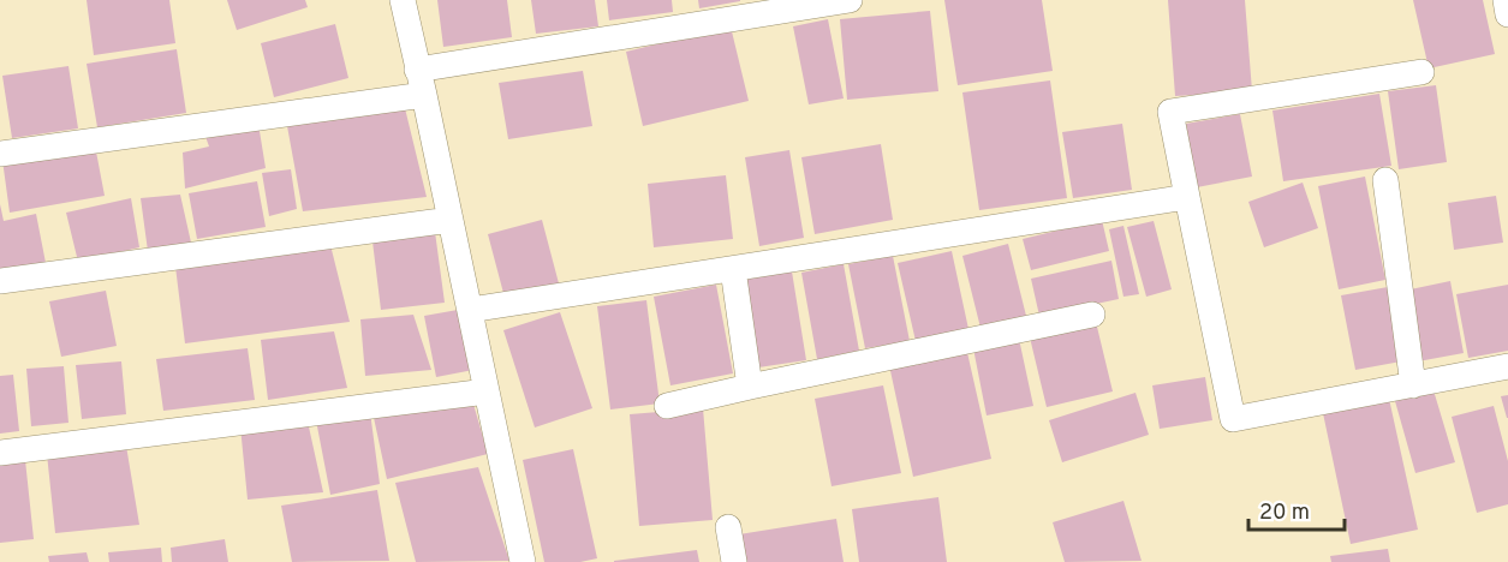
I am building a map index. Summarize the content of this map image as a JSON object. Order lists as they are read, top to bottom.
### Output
{
  "scale_bar": "20 m"
}
